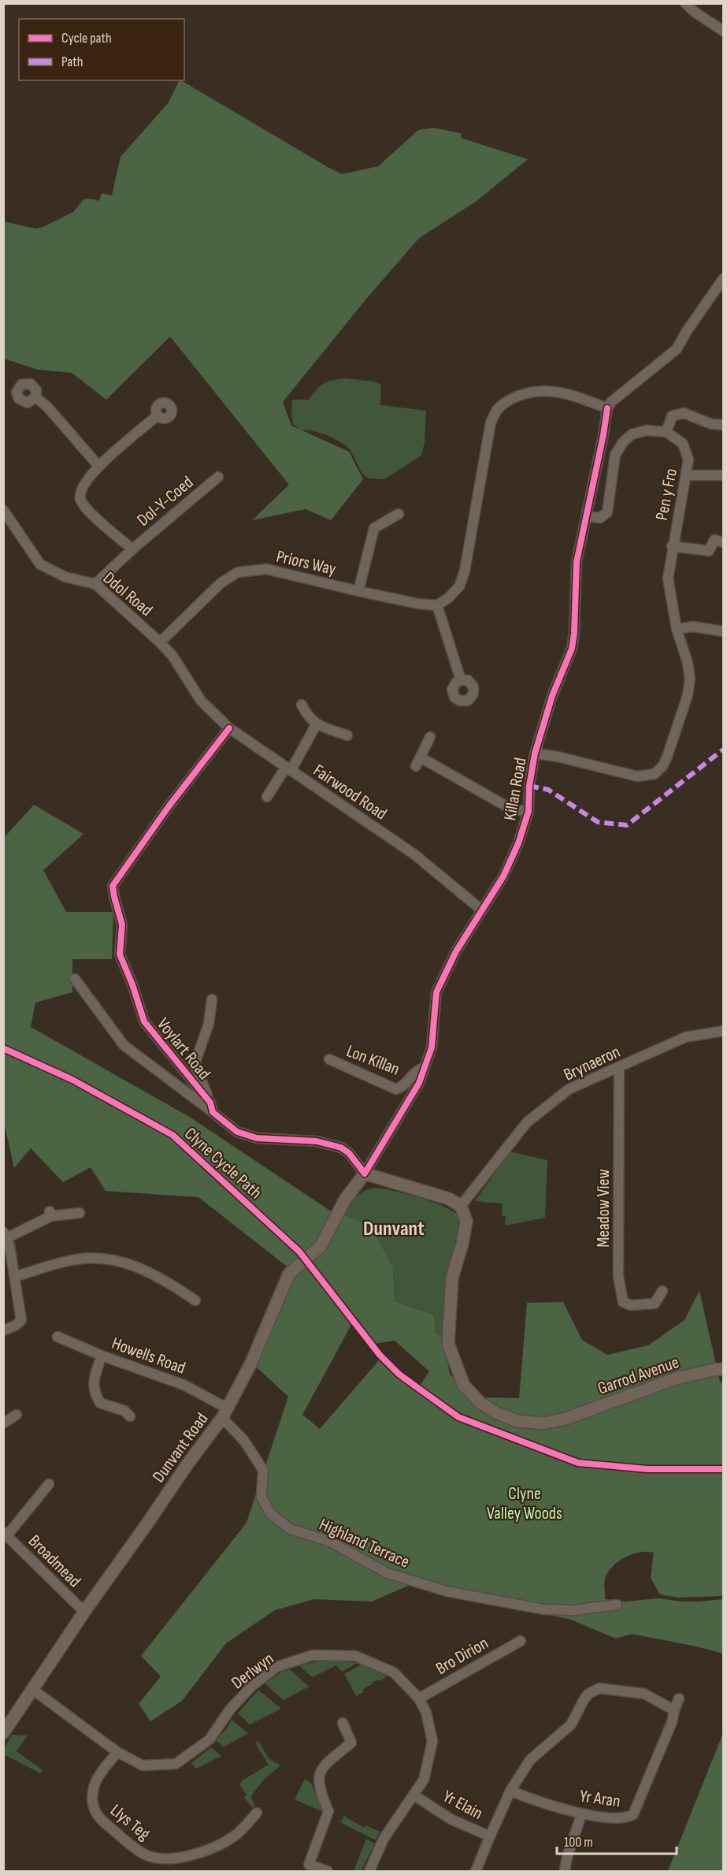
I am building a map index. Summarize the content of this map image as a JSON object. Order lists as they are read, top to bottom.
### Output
{
  "streets": {
    "main road": ["Garrod Avenue", "Dunvant Road"],
    "street": [
      "Pen y Fro",
      "Dol-Y-Coed",
      "Priors Way",
      "Ddol Road",
      "Killan Road",
      "Fairwood Road",
      "Voylart Road",
      "Lon Killan",
      "Brynaeron",
      "Meadow View",
      "Howells Road",
      "Highland Terrace",
      "Broadmead",
      "Bro Dirion",
      "Derlwyn",
      "Yr Aran",
      "Yr Elain",
      "Llys Teg"
    ],
    "cycle path": ["Clyne Cycle Path"]
  },
  "crossings": [
    ["Pen y Fro", "Killan Road"],
    ["Dol-Y-Coed", "Ddol Road"],
    ["Priors Way", "Ddol Road"],
    ["Ddol Road", "Fairwood Road"],
    ["Killan Road", "Fairwood Road"],
    ["Killan Road", "Voylart Road"],
    ["Killan Road", "Lon Killan"],
    ["Killan Road", "Dunvant Road"],
    ["Fairwood Road", "Voylart Road"],
    ["Voylart Road", "Dunvant Road"],
    ["Brynaeron", "Meadow View"],
    ["Brynaeron", "Garrod Avenue"],
    ["Howells Road", "Dunvant Road"],
    ["Howells Road", "Highland Terrace"],
    ["Dunvant Road", "Highland Terrace"],
    ["Dunvant Road", "Broadmead"],
    ["Dunvant Road", "Derlwyn"],
    ["Bro Dirion", "Derlwyn"],
    ["Derlwyn", "Yr Elain"],
    ["Derlwyn", "Llys Teg"]
  ],
  "districts": ["Dunvant"],
  "parks": ["Clyne Valley Woods"],
  "legend": ["Cycle path", "Path"],
  "scale_bar": "100 m"
}
